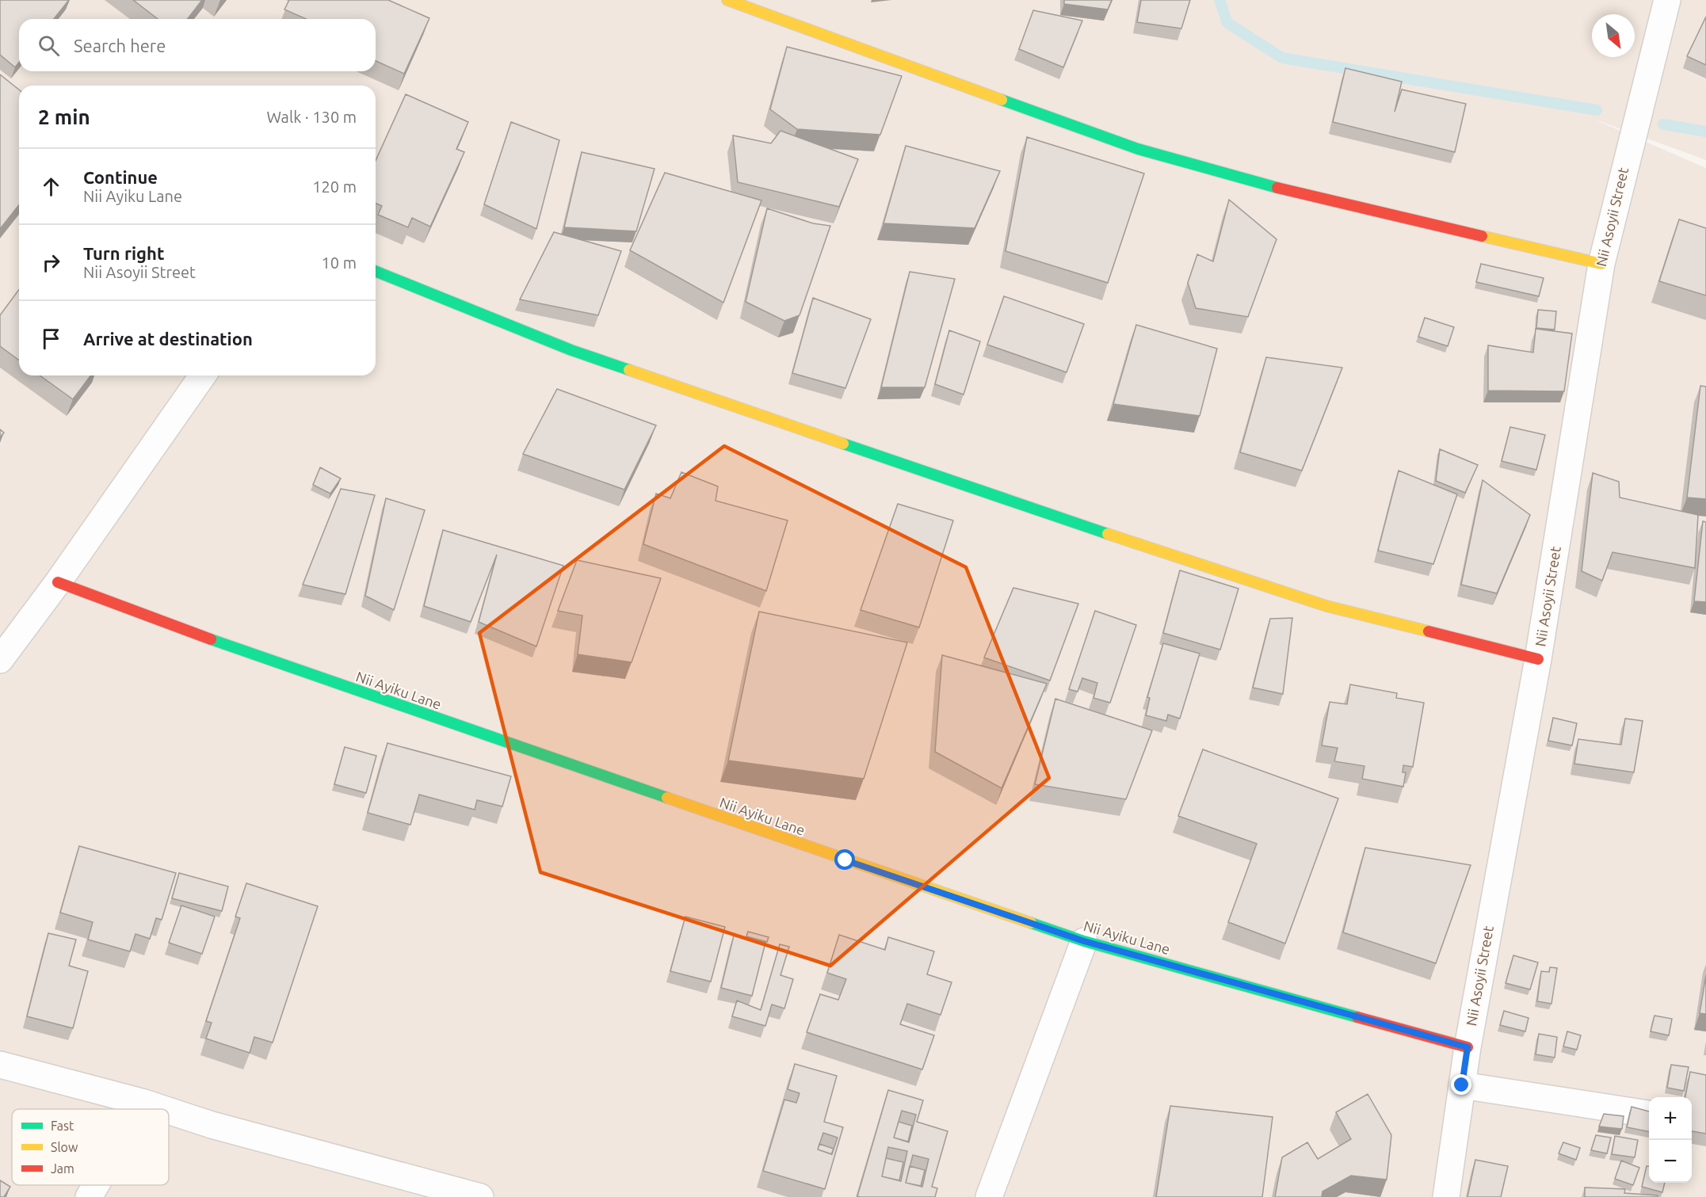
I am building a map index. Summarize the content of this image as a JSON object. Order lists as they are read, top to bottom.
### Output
{
  "streets": {
    "street": ["Nii Asoyii Street", "Nii Ayiku Lane"]
  },
  "crossings": [
    ["Nii Asoyii Street", "Nii Ayiku Lane"]
  ],
  "legend": ["Fast", "Slow", "Jam"],
  "north": "bottom right",
  "page": {
    "search": "Search here",
    "heading": ["2 min", "Walk · 130 m"],
    "list": [
      ["Continue", "Nii Ayiku Lane", "120 m"],
      ["Turn right", "Nii Asoyii Street", "10 m"],
      "Arrive at destination"
    ],
    "map_buttons": ["+", "−"]
  }
}
